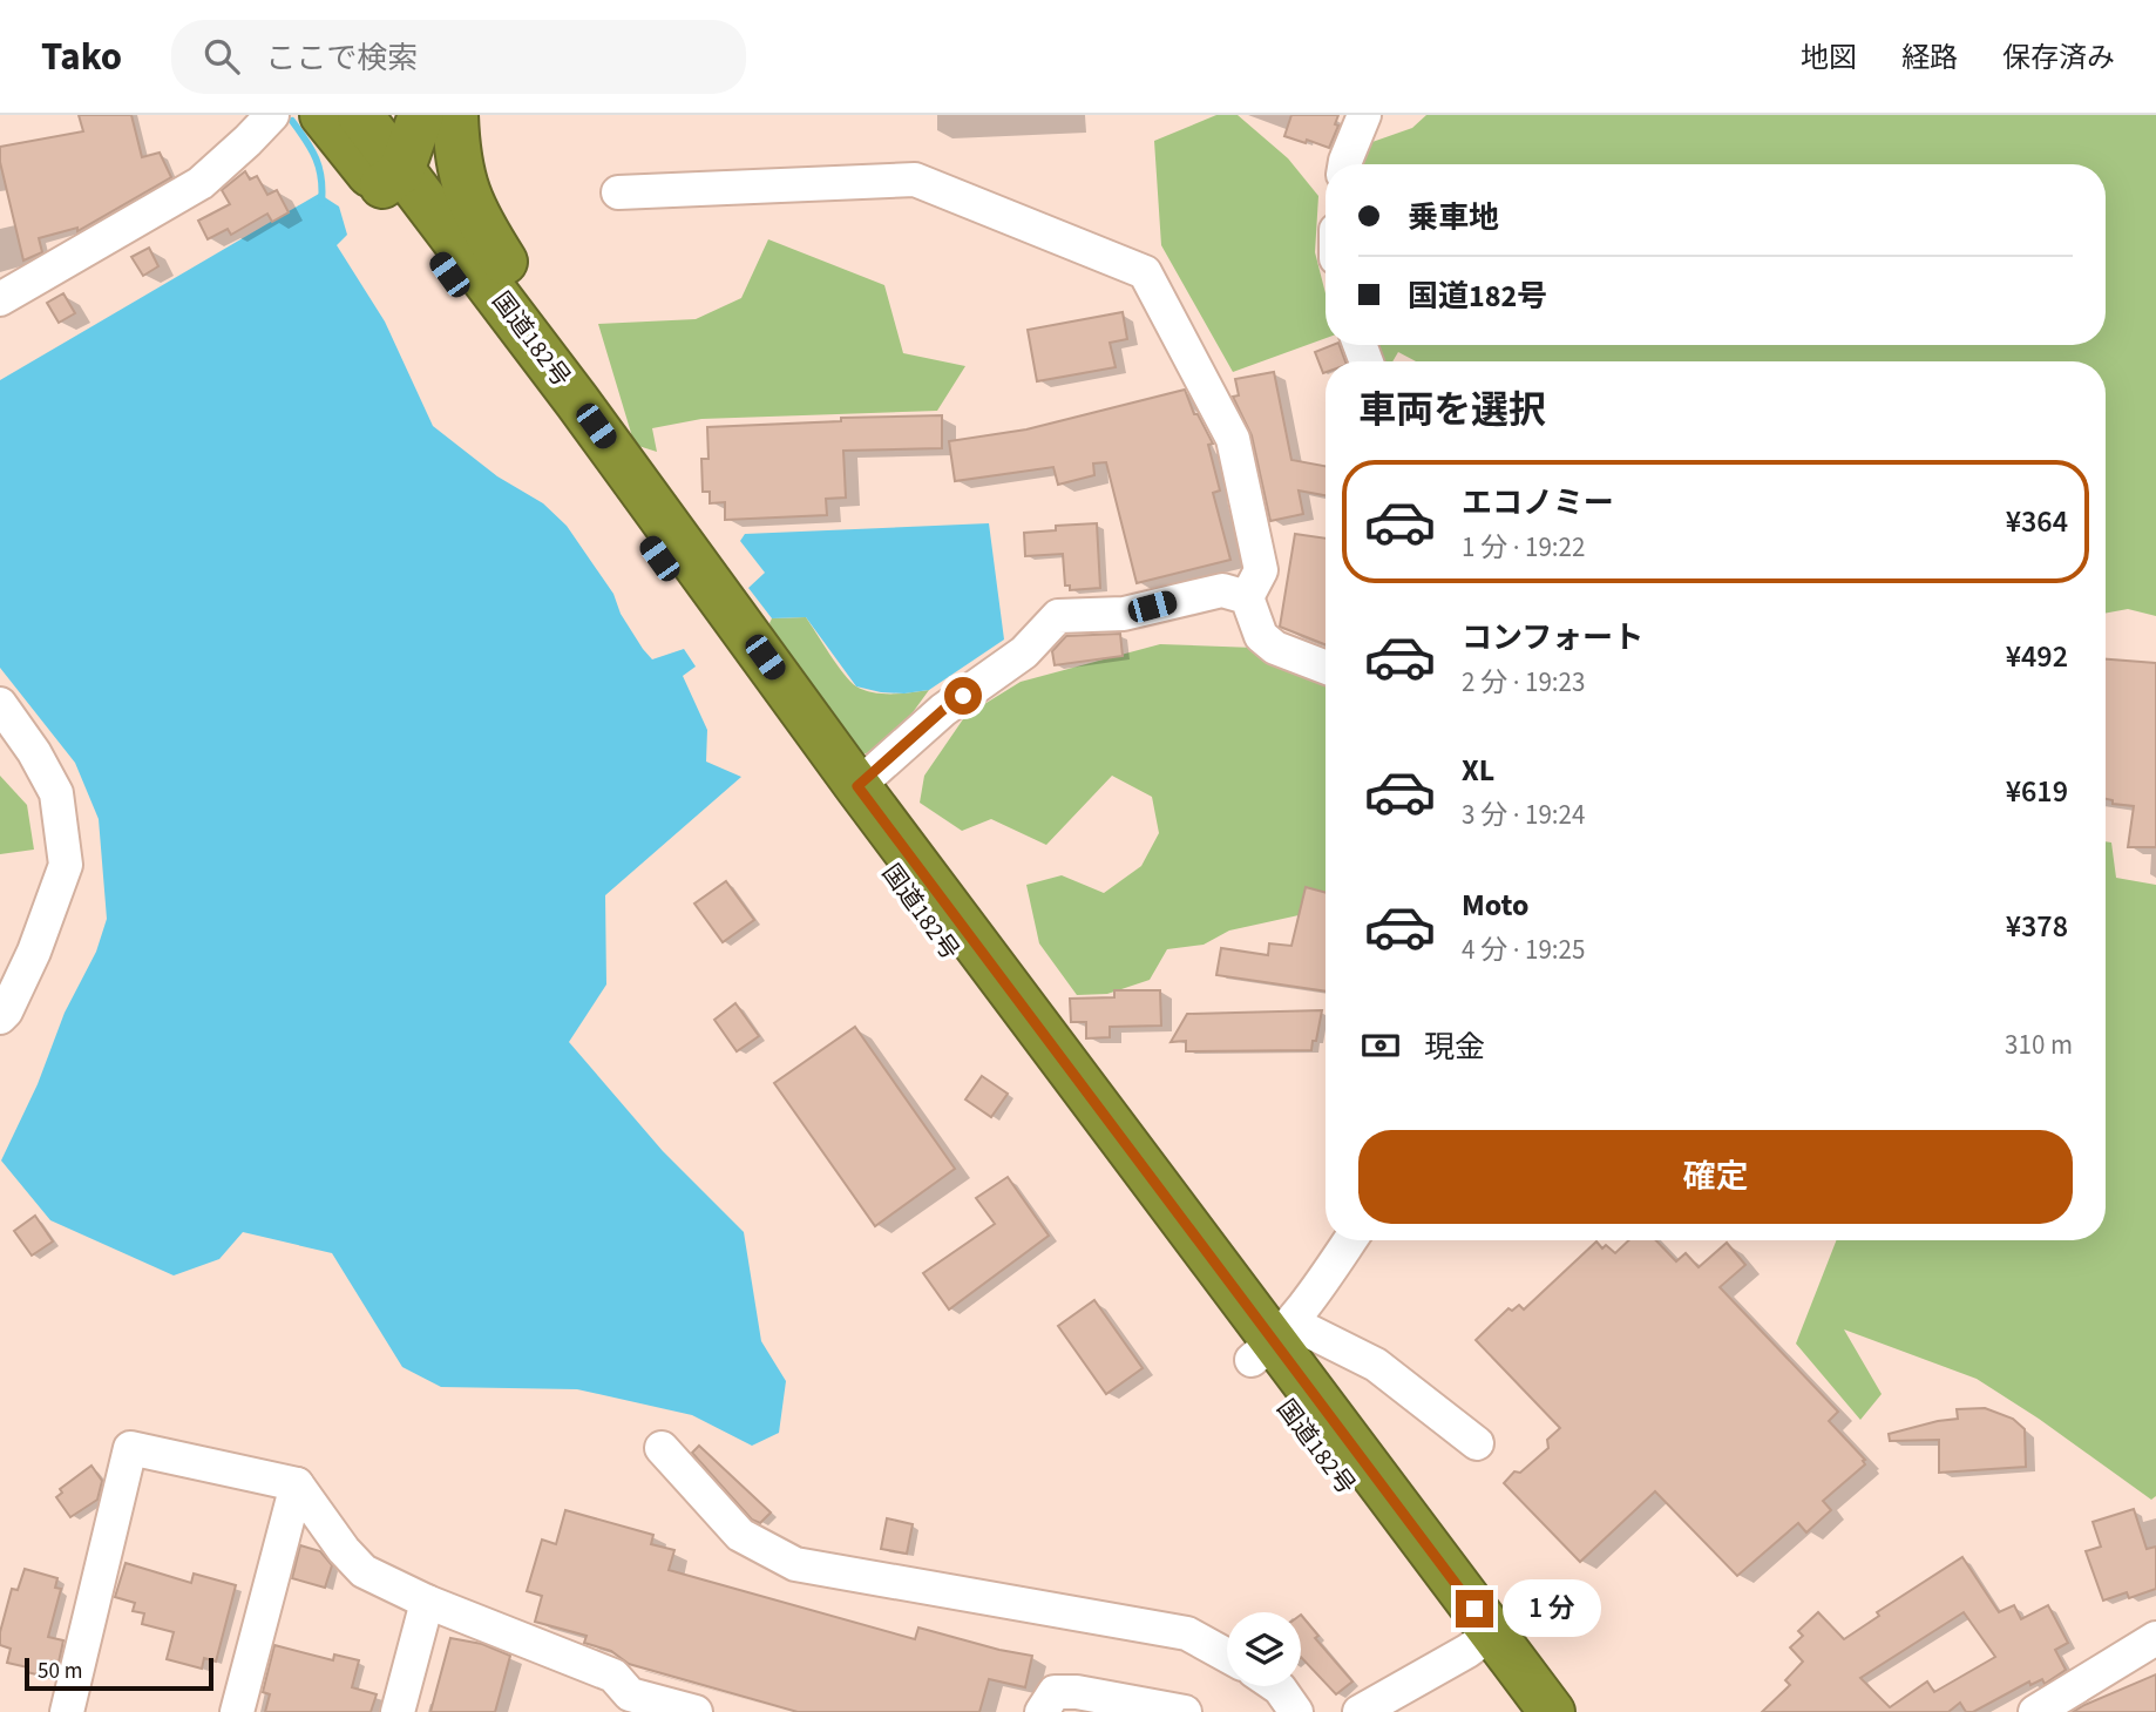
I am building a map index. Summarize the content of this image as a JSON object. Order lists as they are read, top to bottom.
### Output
{
  "streets": {
    "highway": ["国道182号"]
  },
  "scale_bar": "50 m",
  "page": {
    "header": "Tako",
    "search": "ここで検索",
    "nav": ["地図", "経路", "保存済み"],
    "banner": ["乗車地", "国道182号"],
    "heading": "車両を選択",
    "list": [
      {
        "name": "エコノミー",
        "note": "1 分 · 19:22",
        "value": "¥364"
      },
      {
        "name": "コンフォート",
        "note": "2 分 · 19:23",
        "value": "¥492"
      },
      {
        "name": "XL",
        "note": "3 分 · 19:24",
        "value": "¥619"
      },
      {
        "name": "Moto",
        "note": "4 分 · 19:25",
        "value": "¥378"
      }
    ],
    "pay": ["現金", "310 m"],
    "buttons": "確定",
    "bubble": "1 分",
    "scale": "50 m"
  }
}
